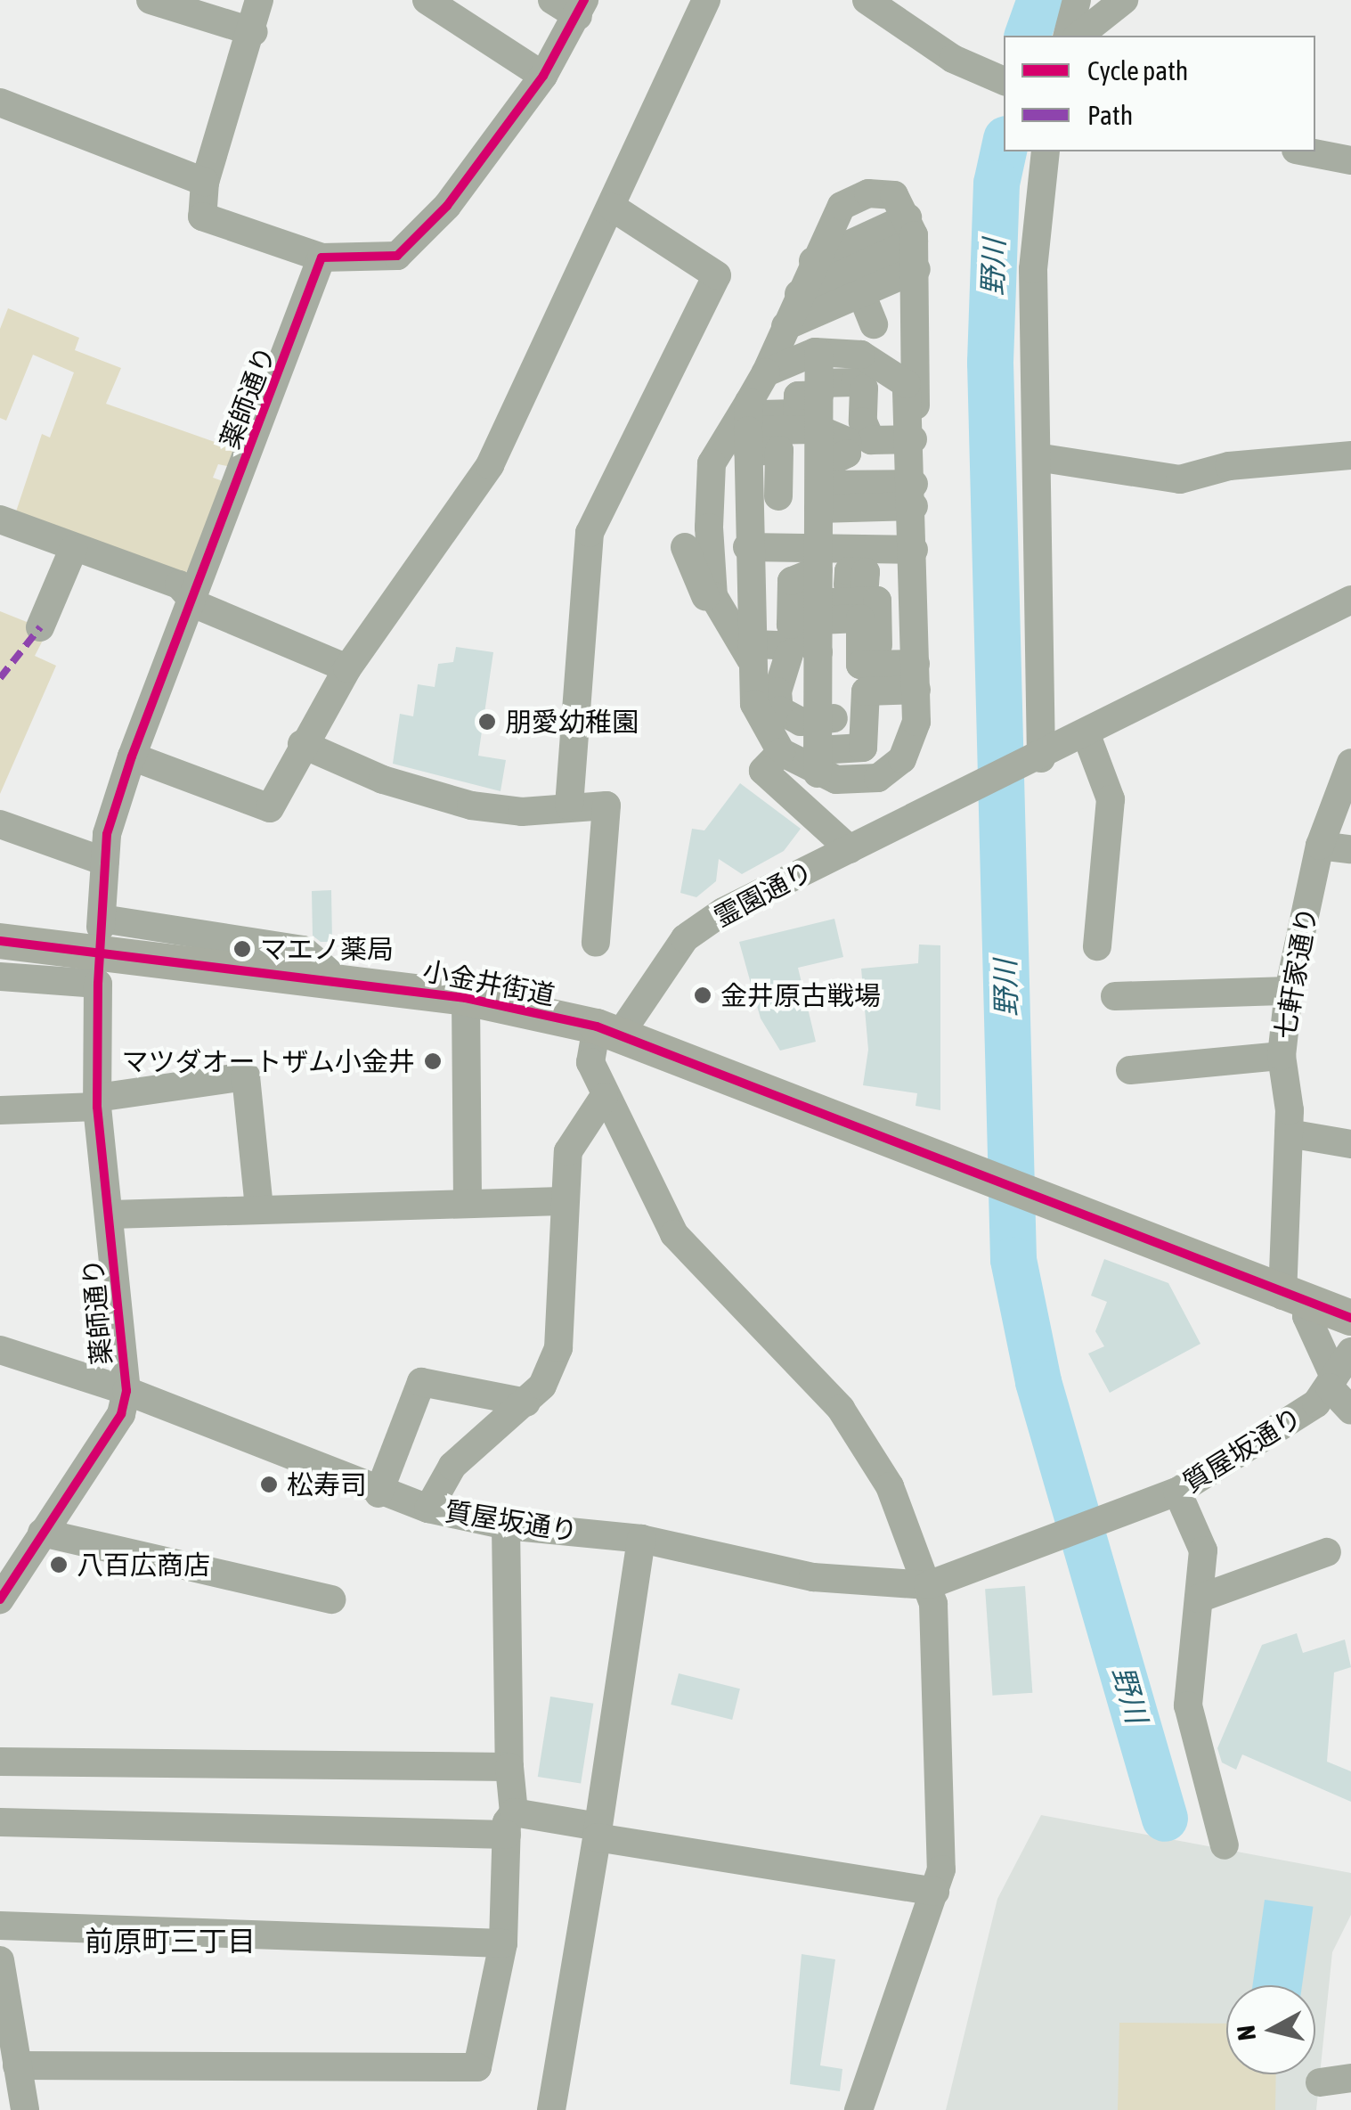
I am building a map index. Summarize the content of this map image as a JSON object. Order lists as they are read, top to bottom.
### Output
{
  "streets": {
    "main road": ["小金井街道"],
    "street": [
      "薬師通り",
      "霊園通り",
      "七軒家通り",
      "質屋坂通り"
    ]
  },
  "crossings": [
    ["薬師通り", "小金井街道"],
    ["薬師通り", "質屋坂通り"],
    ["霊園通り", "小金井街道"],
    ["七軒家通り", "小金井街道"],
    ["七軒家通り", "質屋坂通り"]
  ],
  "districts": ["前原町三丁目"],
  "water": ["野川"],
  "places": [
    "朋愛幼稚園",
    "マエノ薬局",
    "金井原古戦場",
    "マツダオートザム小金井",
    "松寿司",
    "八百広商店"
  ],
  "legend": ["Cycle path", "Path"],
  "north": "left"
}
